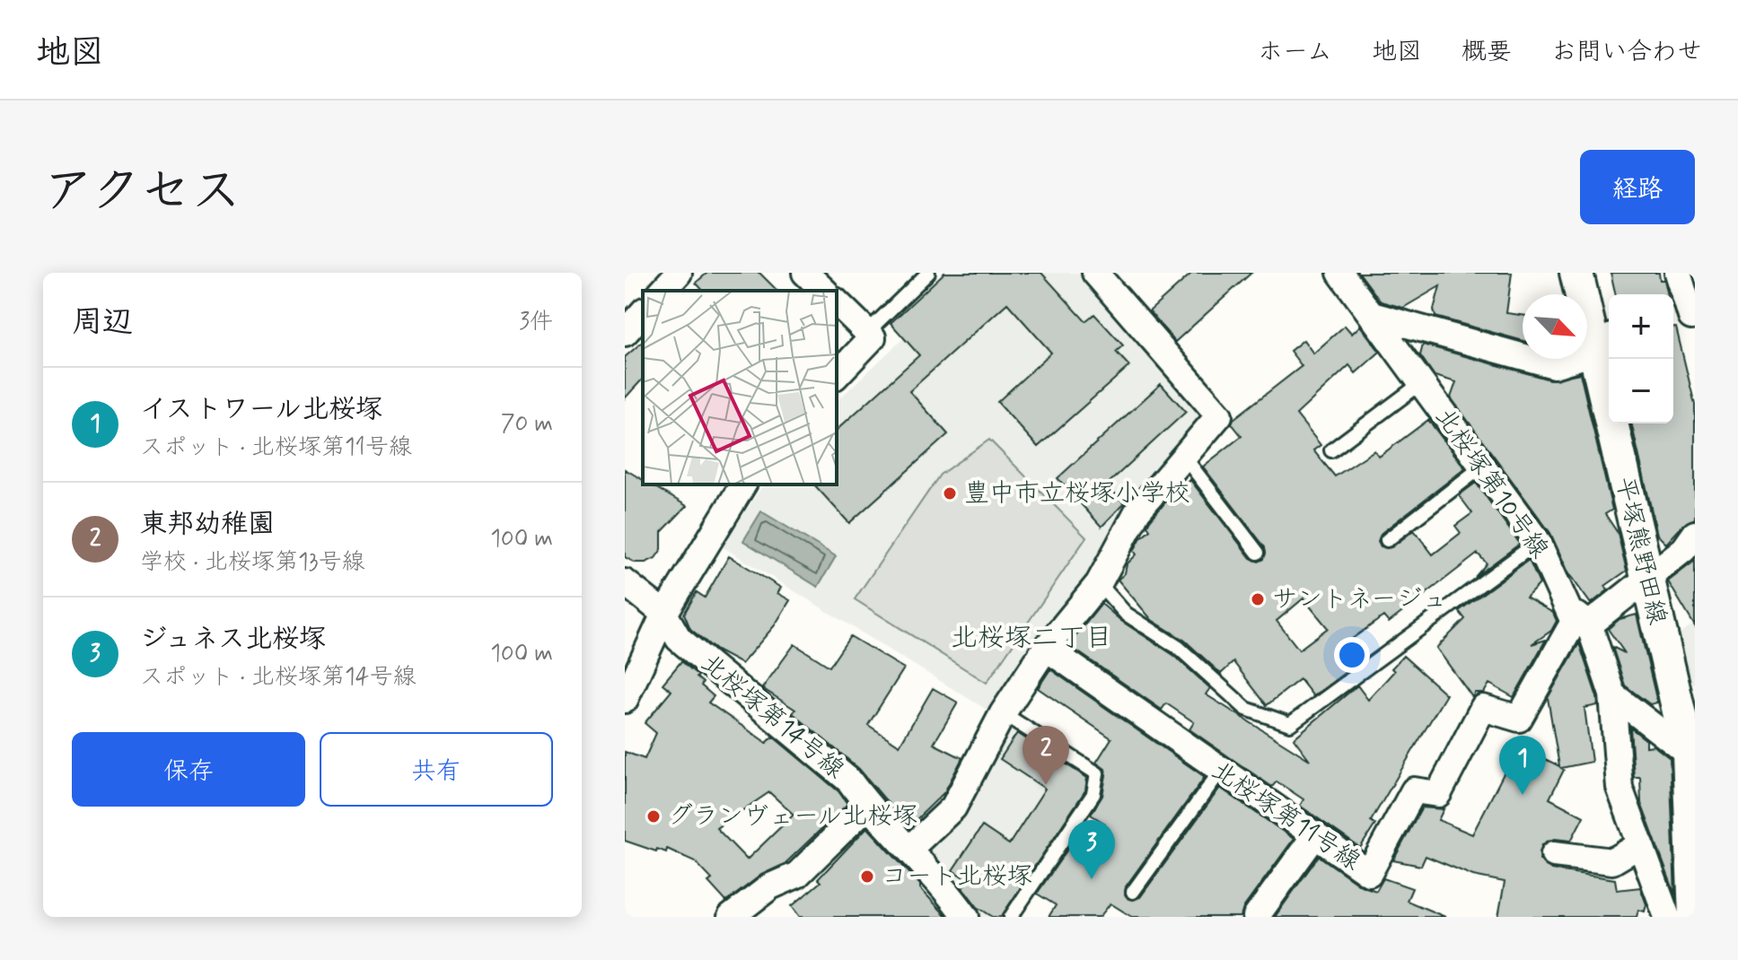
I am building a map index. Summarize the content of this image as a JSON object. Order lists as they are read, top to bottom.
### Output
{
  "streets": {
    "street": [
      "北桜塚第10号線",
      "平塚熊野田線",
      "北桜塚第14号線",
      "北桜塚第11号線"
    ]
  },
  "crossings": [
    ["北桜塚第10号線", "北桜塚第11号線"]
  ],
  "districts": ["北桜塚二丁目"],
  "places": [
    "豊中市立桜塚小学校",
    "サントネージュ",
    "グランヴェール北桜塚",
    "コート北桜塚"
  ],
  "north": "bottom right",
  "page": {
    "header": "地図",
    "nav": [
      "ホーム",
      "地図",
      "概要",
      "お問い合わせ"
    ],
    "title": "アクセス",
    "buttons": [
      "経路",
      ["保存", "共有"]
    ],
    "heading": ["周辺", "3件"],
    "map_buttons": ["+", "−"],
    "list": [
      {
        "mark": "1",
        "name": "イストワール北桜塚",
        "note": "スポット · 北桜塚第11号線",
        "value": "70 m"
      },
      {
        "mark": "2",
        "name": "東邦幼稚園",
        "note": "学校 · 北桜塚第13号線",
        "value": "100 m"
      },
      {
        "mark": "3",
        "name": "ジュネス北桜塚",
        "note": "スポット · 北桜塚第14号線",
        "value": "100 m"
      }
    ],
    "pins": ["2", "1", "3"]
  }
}
